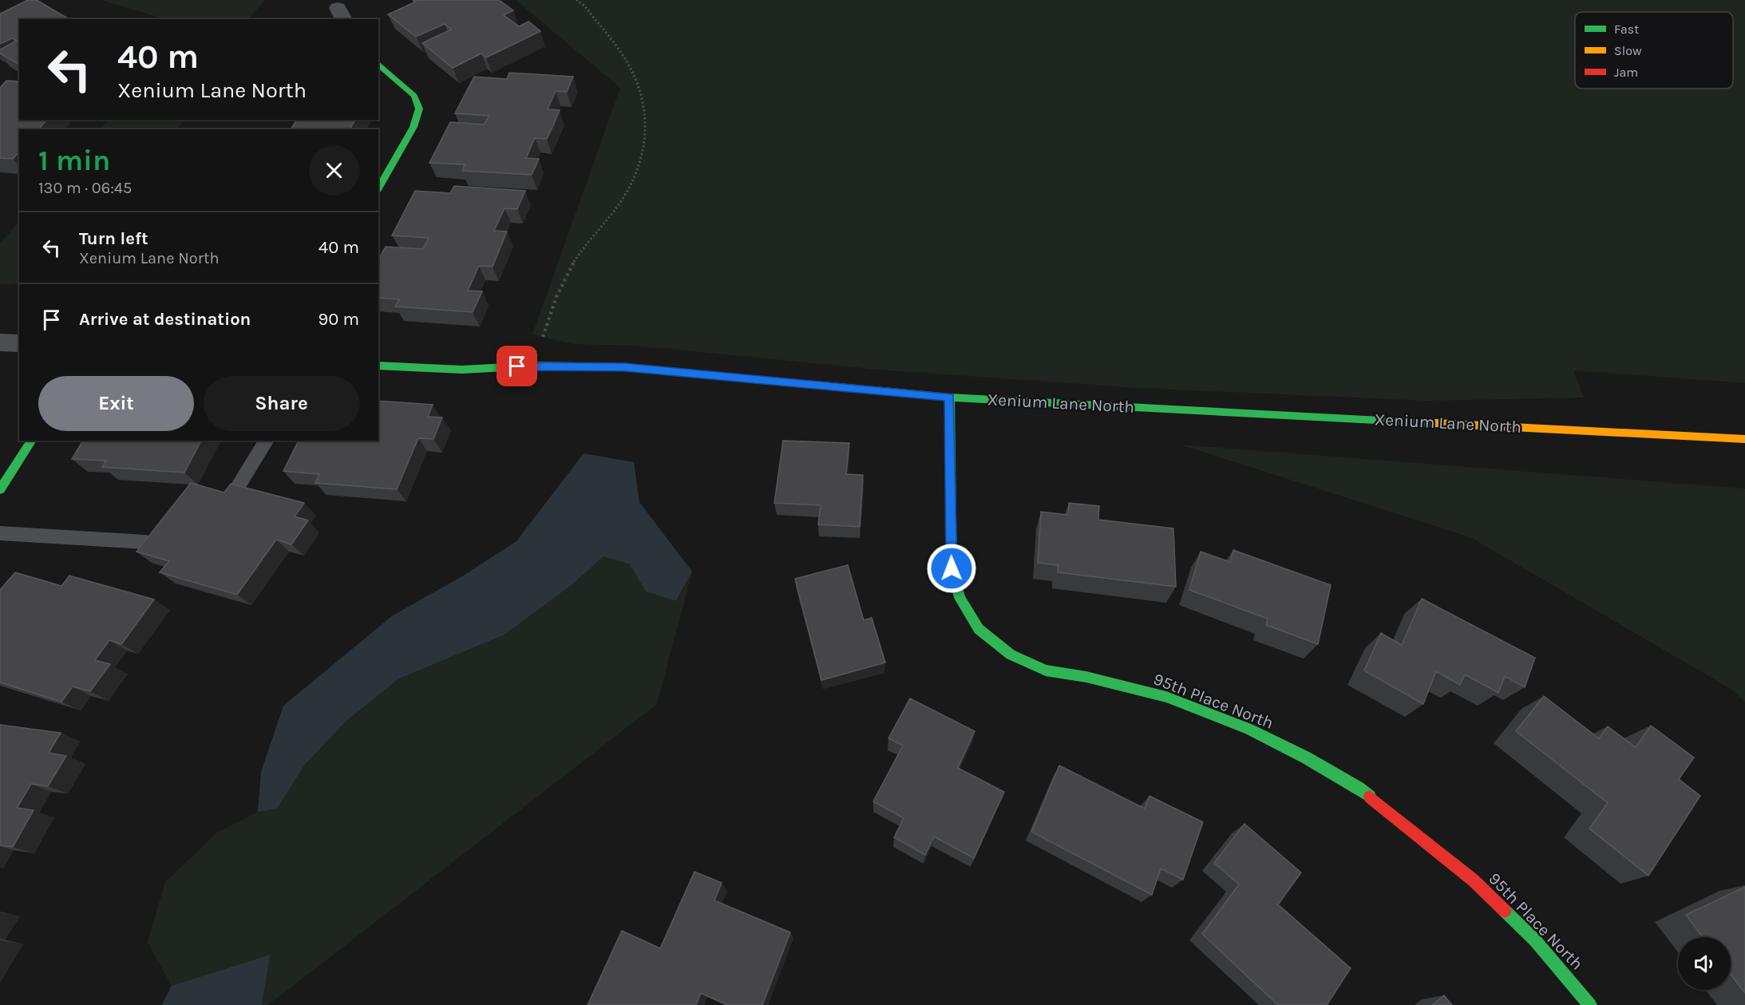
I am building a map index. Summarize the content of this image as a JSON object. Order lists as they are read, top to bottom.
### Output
{
  "streets": {
    "street": ["Xenium Lane North", "95th Place North"]
  },
  "crossings": [
    ["Xenium Lane North", "95th Place North"]
  ],
  "legend": ["Fast", "Slow", "Jam"],
  "page": {
    "turn": ["40 m", "Xenium Lane North"],
    "heading": ["1 min", "130 m · 06:45"],
    "list": [
      {
        "name": "Turn left",
        "note": "Xenium Lane North",
        "value": "40 m"
      },
      {
        "name": "Arrive at destination",
        "value": "90 m"
      }
    ],
    "buttons": ["Exit", "Share"]
  }
}
